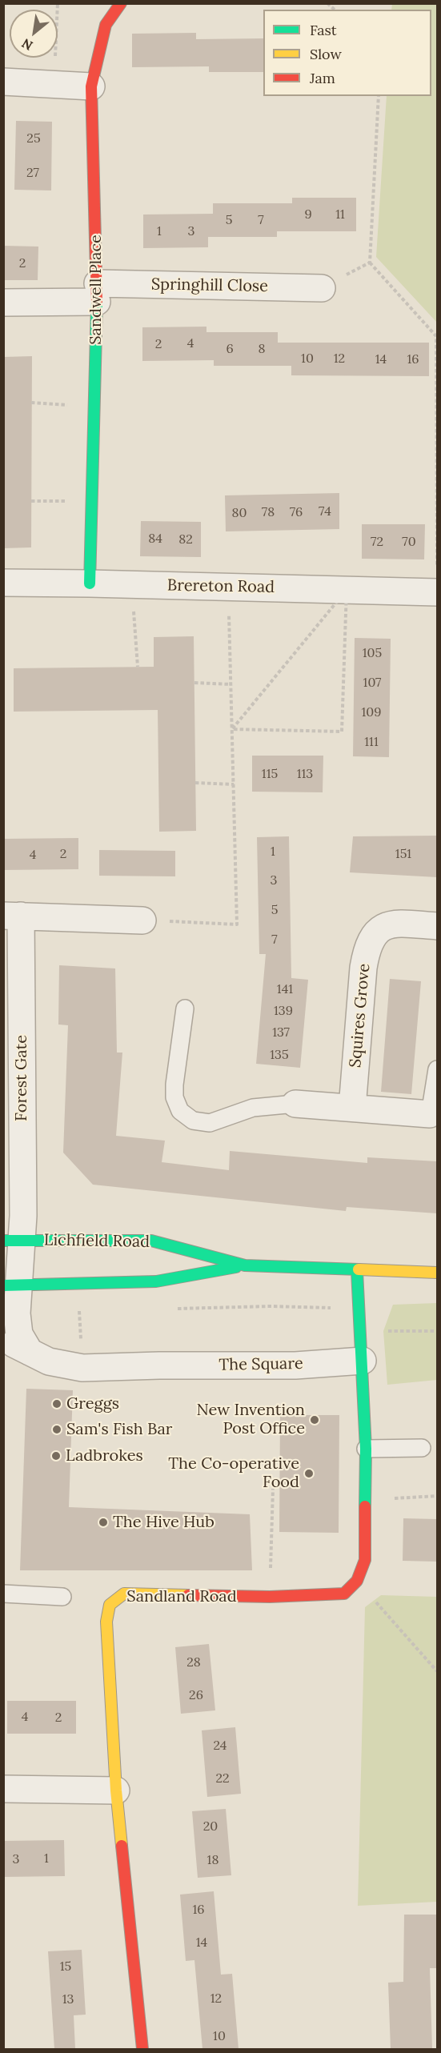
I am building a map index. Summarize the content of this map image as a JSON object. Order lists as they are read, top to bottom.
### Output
{
  "streets": {
    "street": [
      "Springhill Close",
      "Sandwell Place",
      "Brereton Road",
      "Squires Grove",
      "Forest Gate",
      "Lichfield Road",
      "The Square",
      "Sandland Road"
    ]
  },
  "crossings": [
    ["Springhill Close", "Sandwell Place"],
    ["Sandwell Place", "Brereton Road"],
    ["Forest Gate", "Lichfield Road"],
    ["Forest Gate", "The Square"]
  ],
  "places": [
    "Greggs",
    "New Invention Post Office",
    "Sam's Fish Bar",
    "Ladbrokes",
    "The Co-operative Food",
    "The Hive Hub"
  ],
  "house_numbers": [
    "25",
    "27",
    "9",
    "11",
    "5",
    "7",
    "1",
    "3",
    "2",
    "4",
    "2",
    "6",
    "8",
    "10",
    "12",
    "14",
    "16",
    "74",
    "78",
    "76",
    "80",
    "84",
    "82",
    "72",
    "70",
    "105",
    "107",
    "109",
    "111",
    "115",
    "113",
    "1",
    "2",
    "151",
    "4",
    "3",
    "5",
    "7",
    "141",
    "139",
    "137",
    "135",
    "28",
    "26",
    "4",
    "2",
    "24",
    "22",
    "20",
    "1",
    "3",
    "18",
    "16",
    "14",
    "15",
    "12",
    "13",
    "10"
  ],
  "legend": ["Fast", "Slow", "Jam"],
  "north": "bottom left"
}
